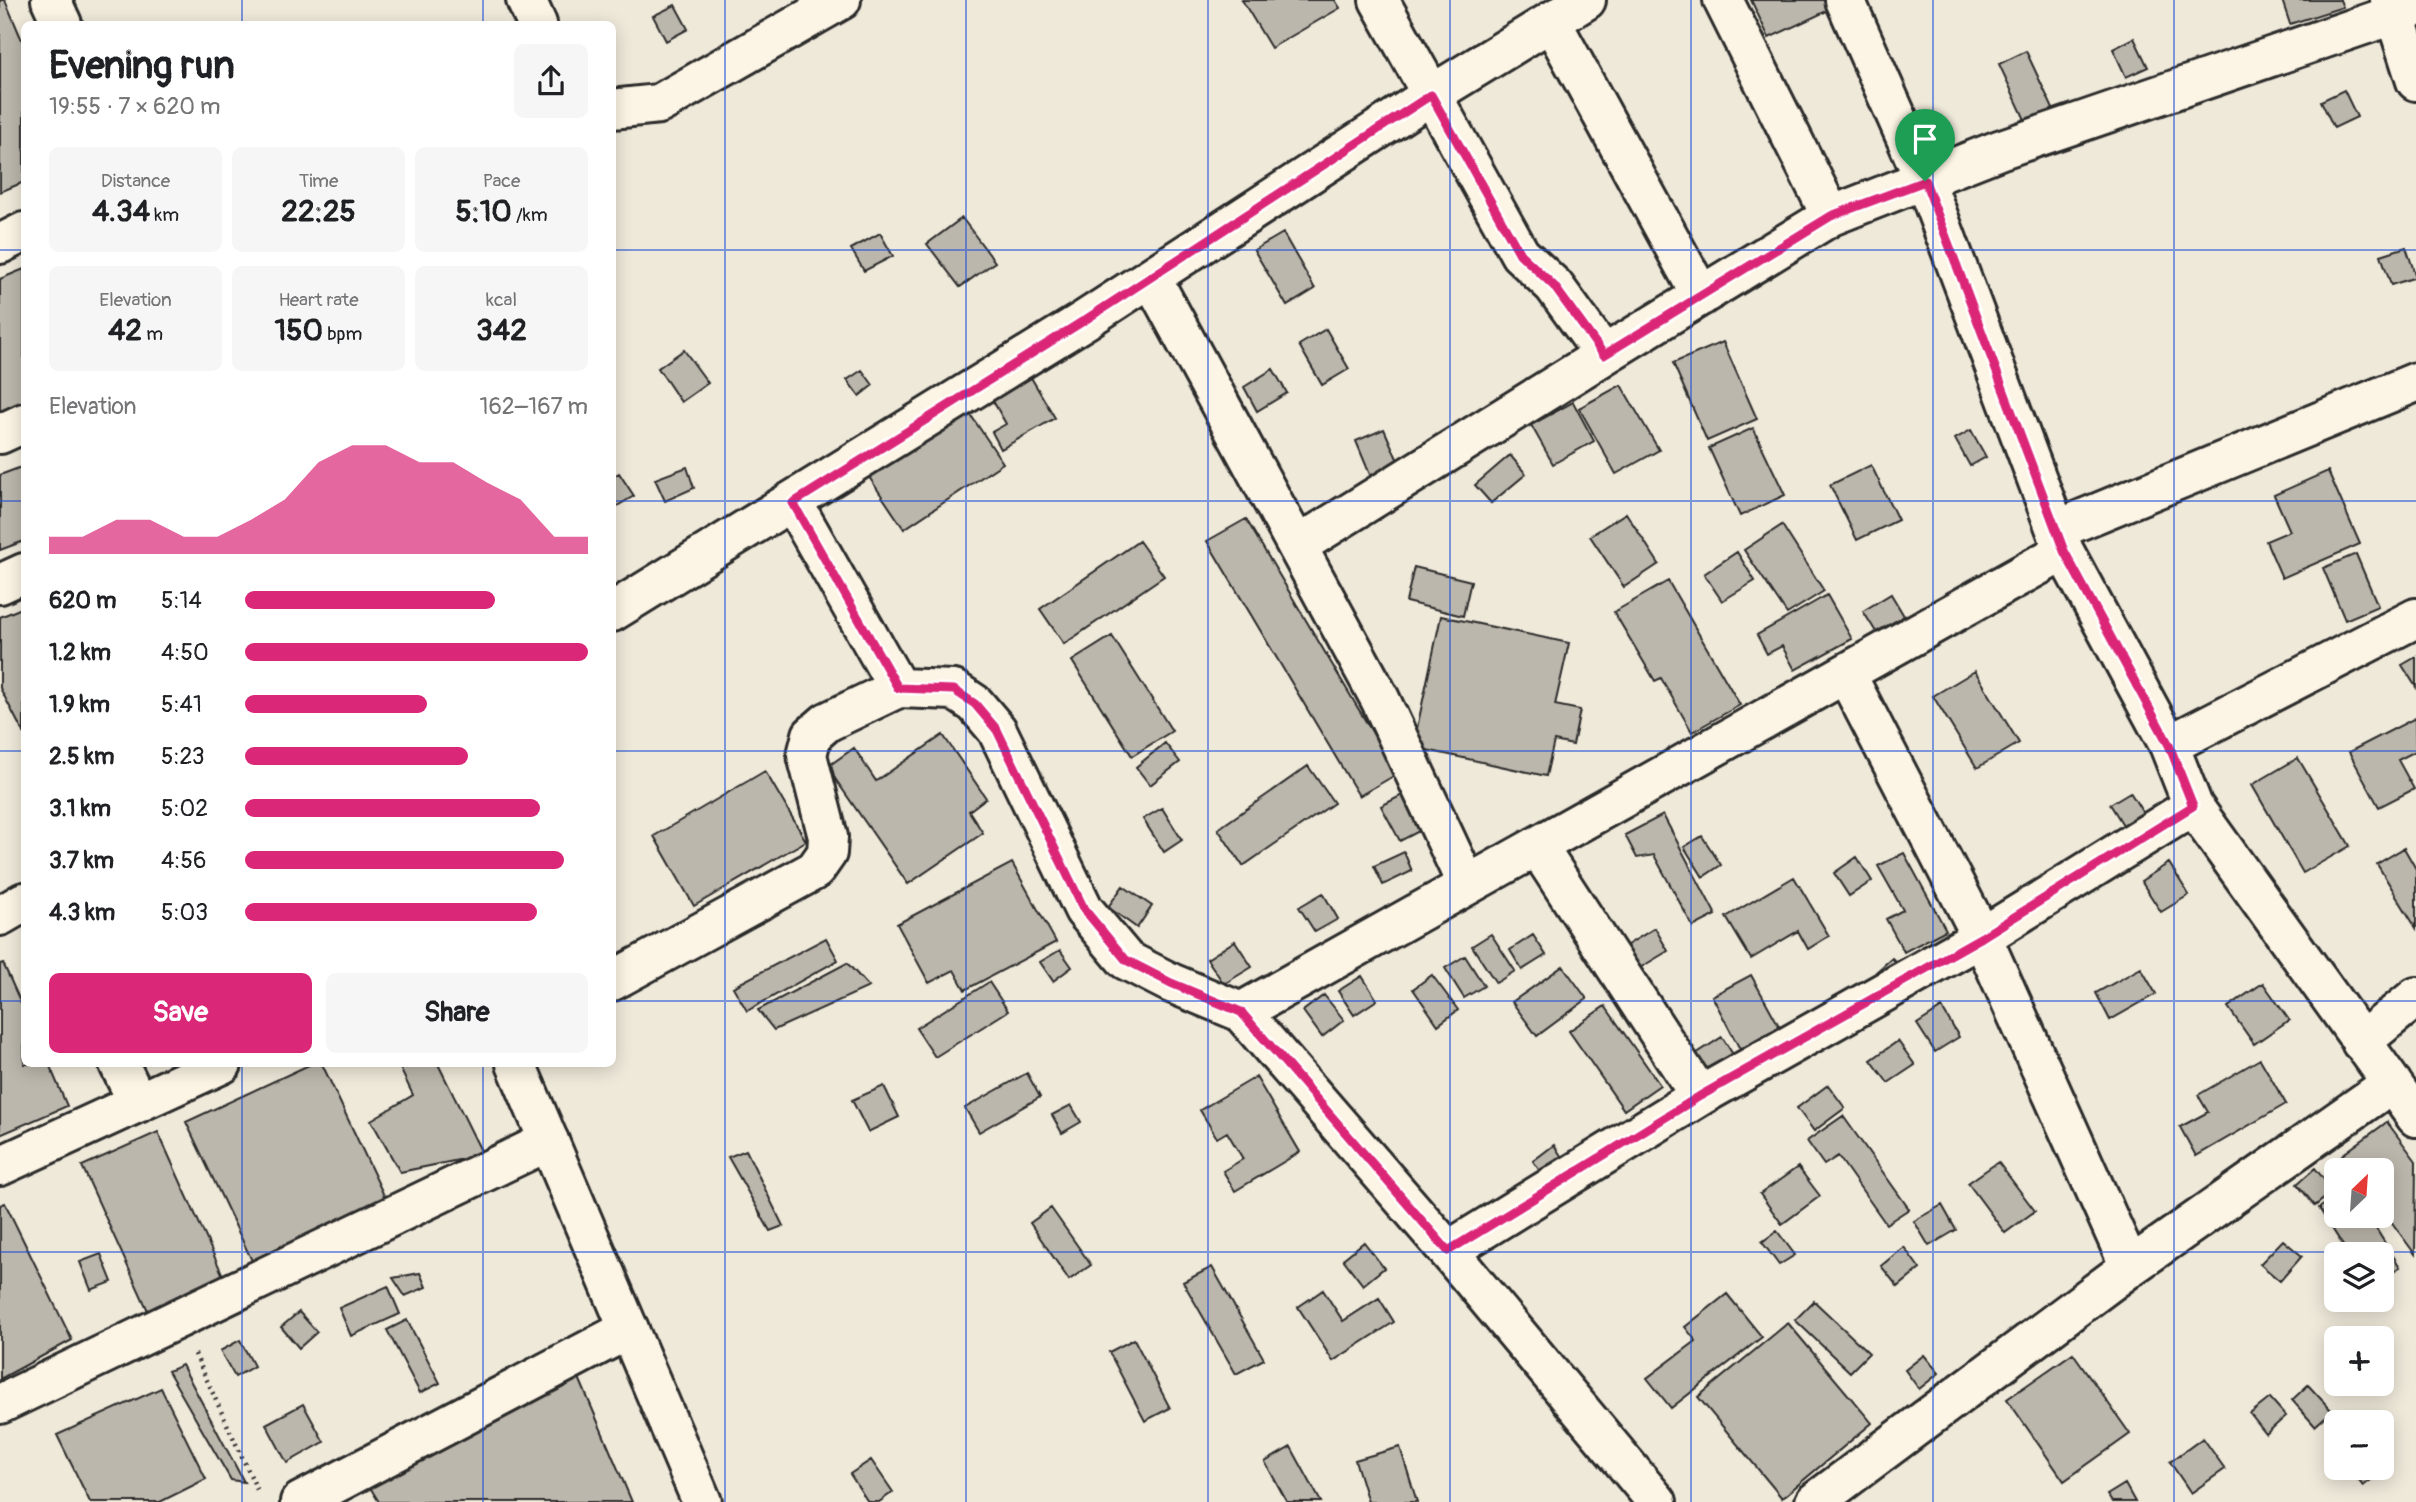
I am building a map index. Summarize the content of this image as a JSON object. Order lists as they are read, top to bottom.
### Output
{
  "north": "top right",
  "page": {
    "heading": ["Evening run", "19:55 · 7 × 620 m"],
    "stats": [
      ["Distance", "4.34 km"],
      ["Time", "22:25"],
      ["Pace", "5:10 /km"],
      ["Elevation", "42 m"],
      ["Heart rate", "150 bpm"],
      ["kcal", "342"]
    ],
    "chart": ["Elevation", "162–167 m"],
    "list": [
      {
        "name": "620 m",
        "note": "5:14"
      },
      {
        "name": "1.2 km",
        "note": "4:50"
      },
      {
        "name": "1.9 km",
        "note": "5:41"
      },
      {
        "name": "2.5 km",
        "note": "5:23"
      },
      {
        "name": "3.1 km",
        "note": "5:02"
      },
      {
        "name": "3.7 km",
        "note": "4:56"
      },
      {
        "name": "4.3 km",
        "note": "5:03"
      }
    ],
    "buttons": ["Save", "Share"],
    "map_buttons": ["+", "−"]
  }
}
